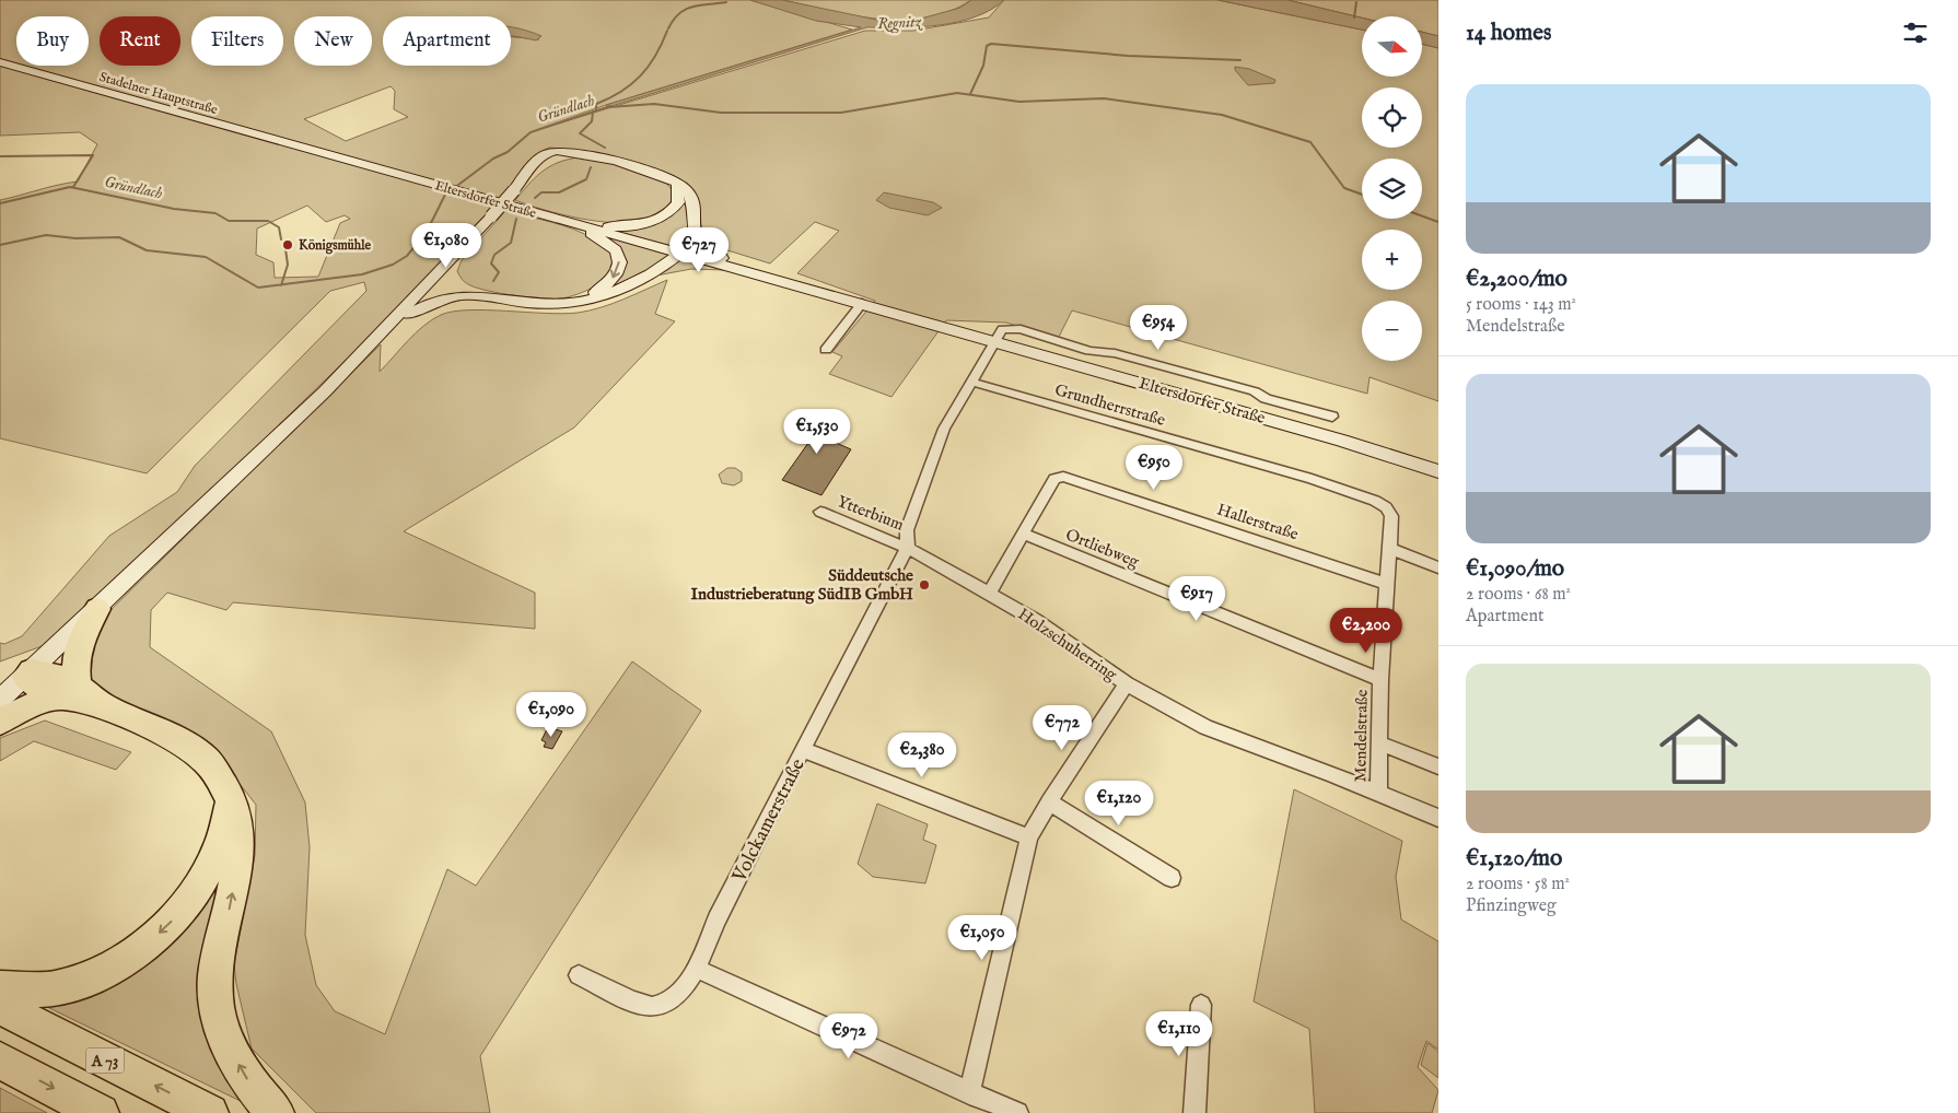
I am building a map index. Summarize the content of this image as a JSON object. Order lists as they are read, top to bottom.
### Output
{
  "streets": {
    "highway": ["A 73"],
    "main road": ["Stadelner Hauptstraße", "Eltersdorfer Straße"],
    "street": [
      "Grundherrstraße",
      "Ytterbium",
      "Hallerstraße",
      "Ortliebweg",
      "Holzschuherring",
      "Mendelstraße",
      "Volckamerstraße"
    ]
  },
  "crossings": [
    ["Stadelner Hauptstraße", "Eltersdorfer Straße"],
    ["Grundherrstraße", "Mendelstraße"],
    ["Ytterbium", "Holzschuherring"],
    ["Ytterbium", "Volckamerstraße"],
    ["Hallerstraße", "Ortliebweg"],
    ["Hallerstraße", "Holzschuherring"],
    ["Hallerstraße", "Mendelstraße"],
    ["Ortliebweg", "Mendelstraße"],
    ["Holzschuherring", "Mendelstraße"],
    ["Holzschuherring", "Volckamerstraße"]
  ],
  "water": ["Regnitz", "Gründlach"],
  "places": ["Königsmühle", "Süddeutsche Industrieberatung SüdIB GmbH"],
  "north": "right",
  "page": {
    "heading": "14 homes",
    "map_buttons": ["+", "−"],
    "chip": [
      "Buy",
      "Rent",
      "Filters",
      "New",
      "Apartment"
    ],
    "list": [
      {
        "name": "€2,200/mo",
        "note": "5 rooms · 143 m² · Mendelstraße"
      },
      {
        "name": "€1,090/mo",
        "note": "2 rooms · 68 m² · Apartment"
      },
      {
        "name": "€1,120/mo",
        "note": "2 rooms · 58 m² · Pfinzingweg"
      }
    ],
    "price": [
      "€1,080",
      "€727",
      "€954",
      "€1,530",
      "€950",
      "€917",
      "€2,200",
      "€1,090",
      "€772",
      "€2,380",
      "€1,120",
      "€1,050",
      "€1,110",
      "€972"
    ]
  }
}
